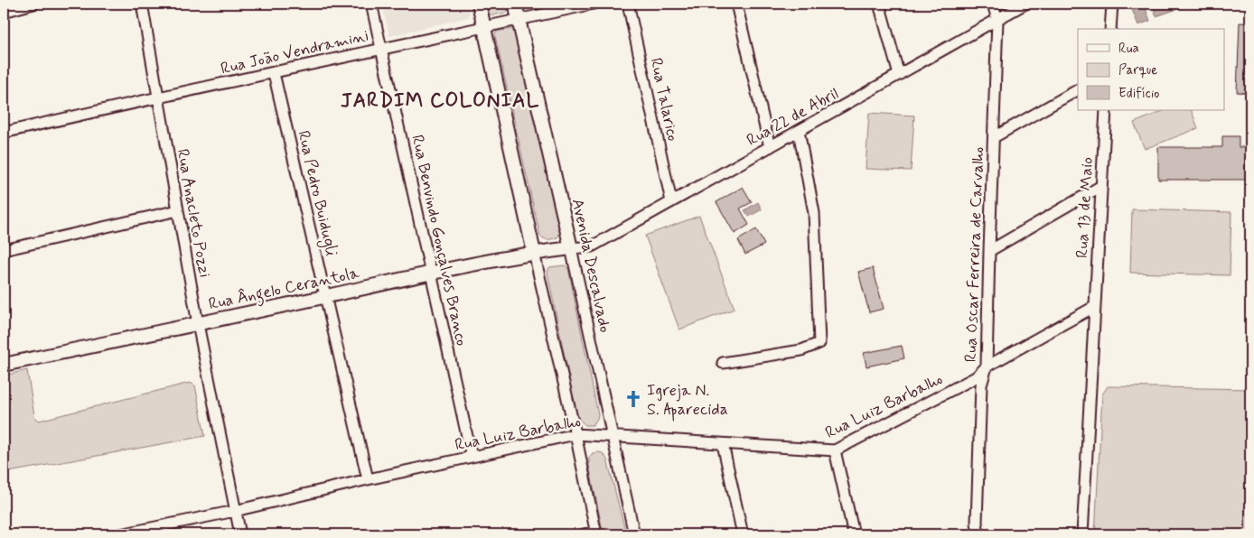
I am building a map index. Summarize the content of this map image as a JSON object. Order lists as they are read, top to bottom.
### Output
{
  "streets": {
    "street": [
      "Rua João Vendramini",
      "Rua Talarico",
      "Rua 22 de Abril",
      "Rua Pedro Buidugli",
      "Rua 13 de Maio",
      "Rua Anacleto Pozzi",
      "Rua Benvindo Gonçalves Branco",
      "Rua Oscar Ferreira de Carvalho",
      "Avenida Descalvado",
      "Rua Ângelo Cerantola",
      "Rua Luiz Barbalho"
    ]
  },
  "crossings": [
    ["Rua João Vendramini", "Rua Pedro Buidugli"],
    ["Rua João Vendramini", "Rua Anacleto Pozzi"],
    ["Rua João Vendramini", "Rua Benvindo Gonçalves Branco"],
    ["Rua João Vendramini", "Avenida Descalvado"],
    ["Rua Talarico", "Rua 22 de Abril"],
    ["Rua 22 de Abril", "Rua Oscar Ferreira de Carvalho"],
    ["Rua 22 de Abril", "Avenida Descalvado"],
    ["Rua 22 de Abril", "Rua Ângelo Cerantola"],
    ["Rua Pedro Buidugli", "Rua Ângelo Cerantola"],
    ["Rua Pedro Buidugli", "Rua Luiz Barbalho"],
    ["Rua 13 de Maio", "Rua Luiz Barbalho"],
    ["Rua Anacleto Pozzi", "Rua Ângelo Cerantola"],
    ["Rua Anacleto Pozzi", "Rua Luiz Barbalho"],
    ["Rua Benvindo Gonçalves Branco", "Rua Ângelo Cerantola"],
    ["Rua Benvindo Gonçalves Branco", "Rua Luiz Barbalho"],
    ["Rua Oscar Ferreira de Carvalho", "Rua Luiz Barbalho"],
    ["Avenida Descalvado", "Rua Ângelo Cerantola"],
    ["Avenida Descalvado", "Rua Luiz Barbalho"]
  ],
  "districts": ["JARDIM COLONIAL"],
  "places": {
    "church": ["Igreja N. S. Aparecida"]
  },
  "legend": ["Rua", "Parque", "Edifício"]
}
